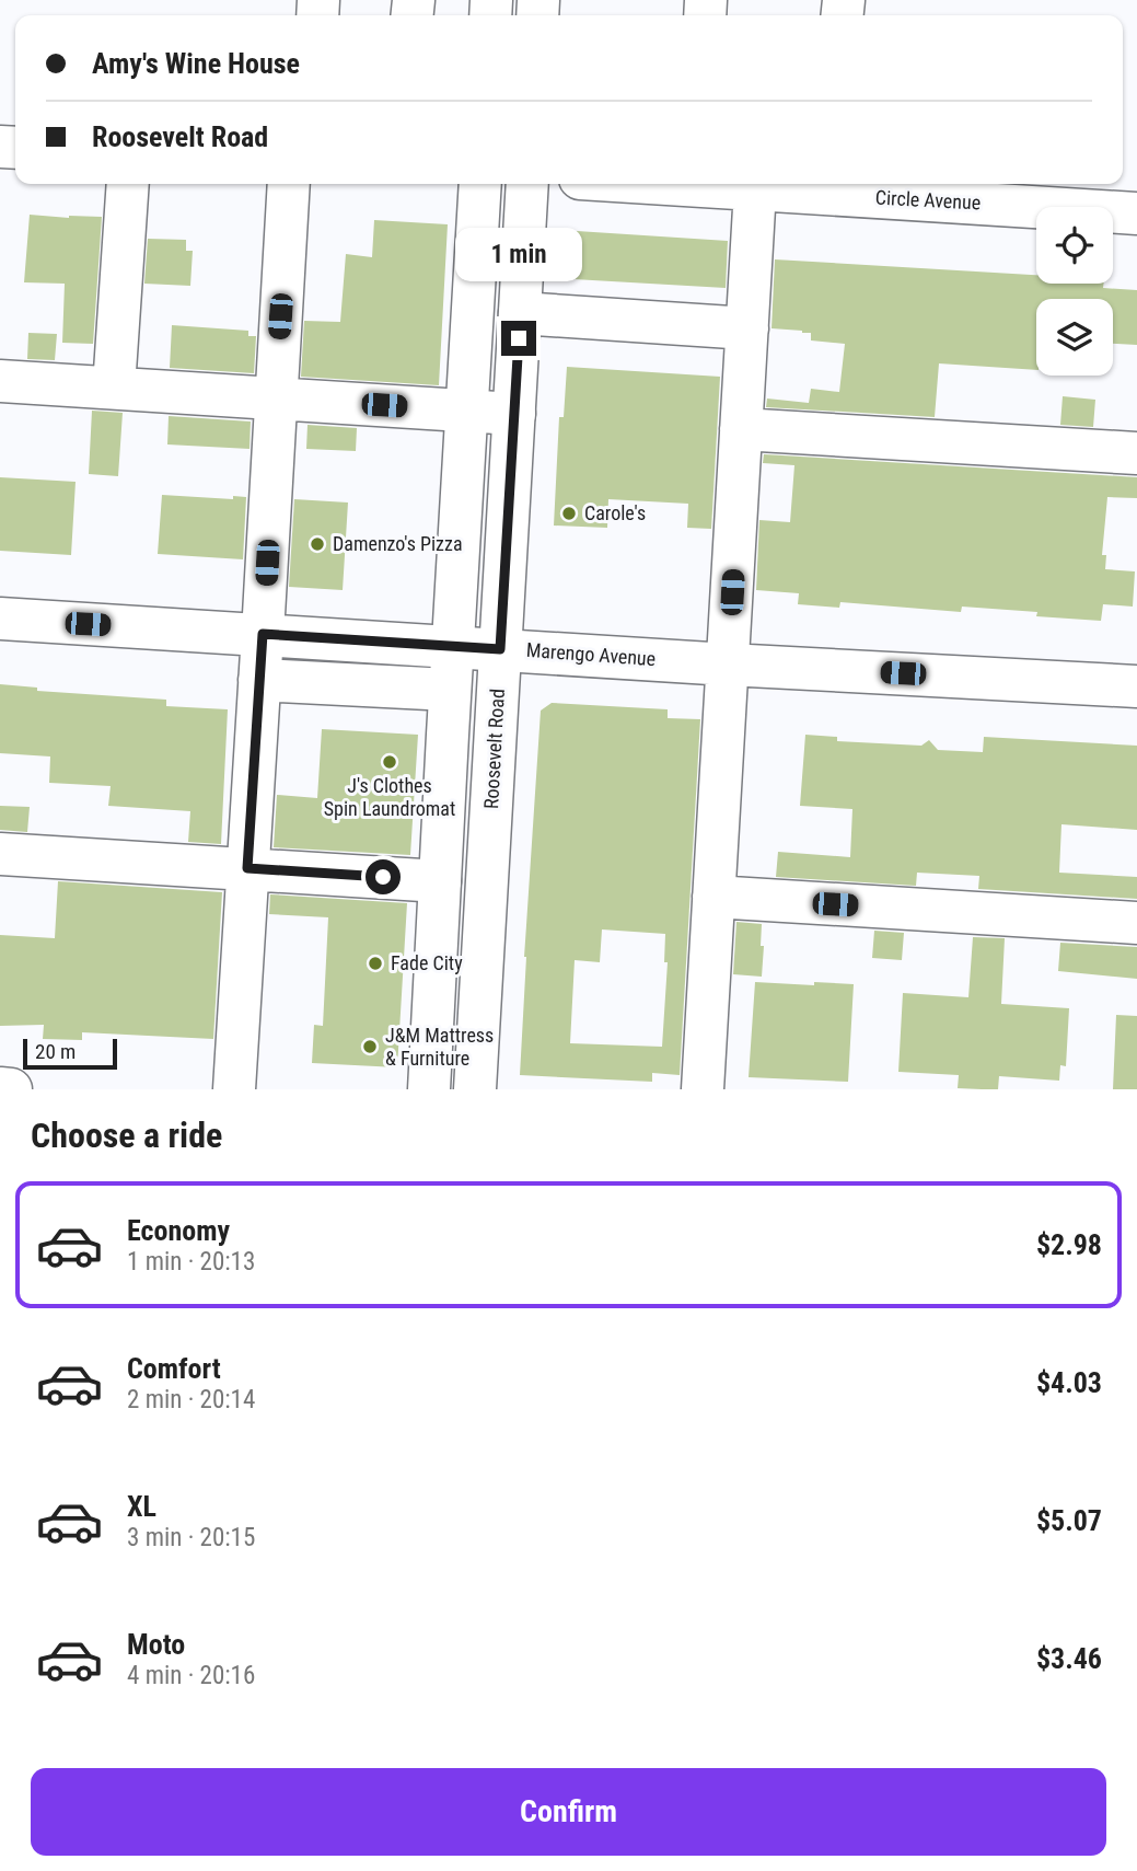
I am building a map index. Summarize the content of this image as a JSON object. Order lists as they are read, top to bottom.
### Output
{
  "streets": {
    "main road": ["Circle Avenue", "Marengo Avenue", "Roosevelt Road"]
  },
  "crossings": [
    ["Marengo Avenue", "Roosevelt Road"]
  ],
  "places": [
    "Carole's",
    "Damenzo's Pizza",
    "J's Clothes Spin Laundromat",
    "Fade City",
    "J&M Mattress & Furniture"
  ],
  "scale_bar": "20 m",
  "page": {
    "banner": ["Amy's Wine House", "Roosevelt Road"],
    "bubble": "1 min",
    "scale": "20 m",
    "heading": "Choose a ride",
    "list": [
      {
        "name": "Economy",
        "note": "1 min · 20:13",
        "value": "$2.98"
      },
      {
        "name": "Comfort",
        "note": "2 min · 20:14",
        "value": "$4.03"
      },
      {
        "name": "XL",
        "note": "3 min · 20:15",
        "value": "$5.07"
      },
      {
        "name": "Moto",
        "note": "4 min · 20:16",
        "value": "$3.46"
      }
    ],
    "buttons": "Confirm"
  }
}
